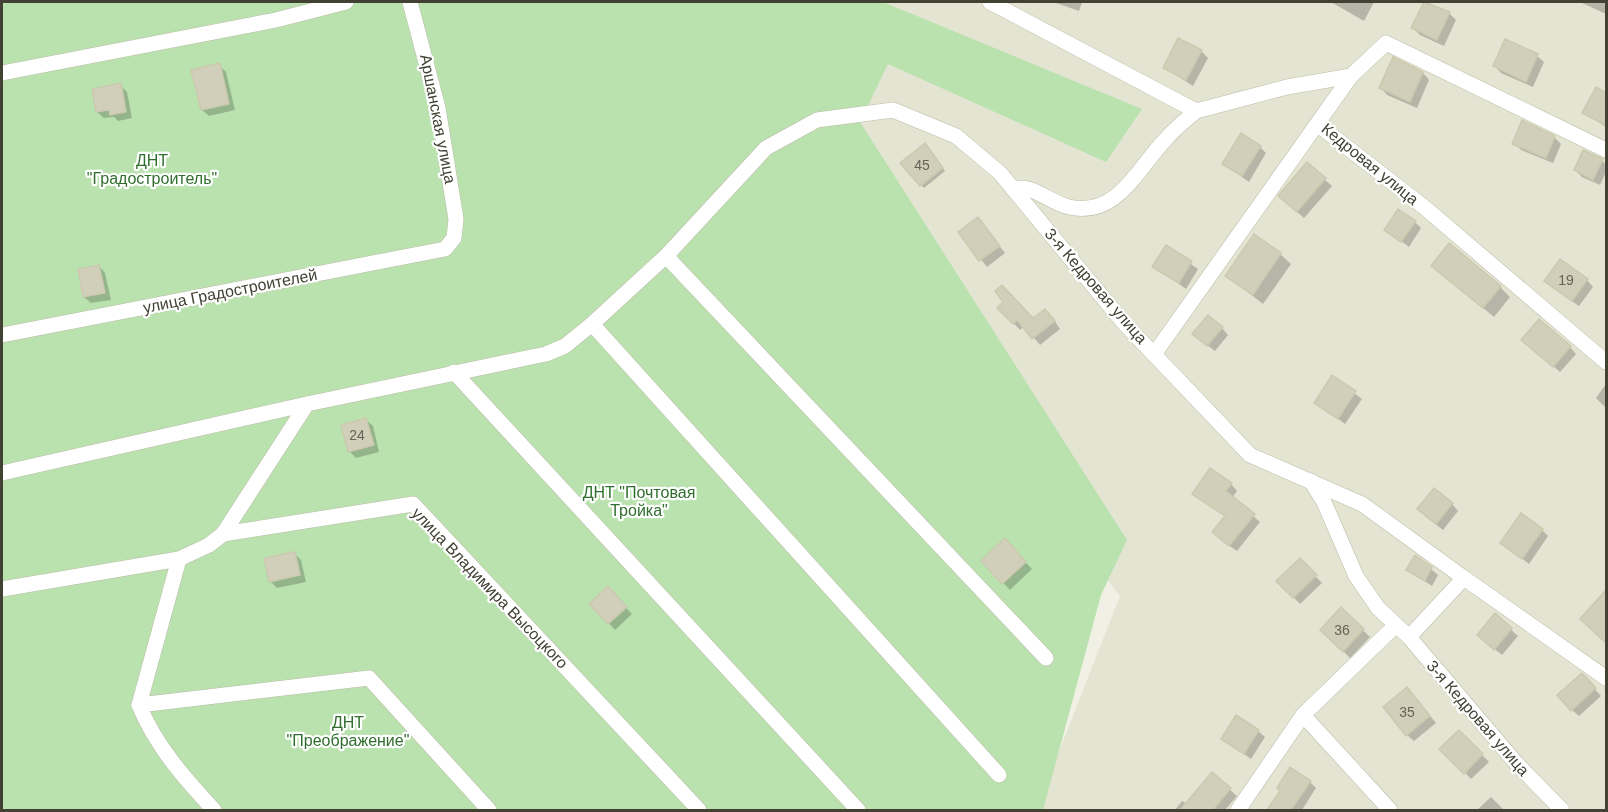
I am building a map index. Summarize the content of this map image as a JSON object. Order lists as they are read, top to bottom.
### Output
{
  "streets": {
    "street": [
      "Аршанская улица",
      "Кедровая улица",
      "3-я Кедровая улица",
      "улица Градостроителей",
      "улица Владимира Высоцкого"
    ]
  },
  "crossings": [
    ["Аршанская улица", "улица Градостроителей"]
  ],
  "parks": ["ДНТ \"Градостроитель\"", "ДНТ \"Почтовая Тройка\"", "ДНТ \"Преображение\""],
  "house_numbers": [
    "45",
    "19",
    "24",
    "36",
    "35"
  ]
}
